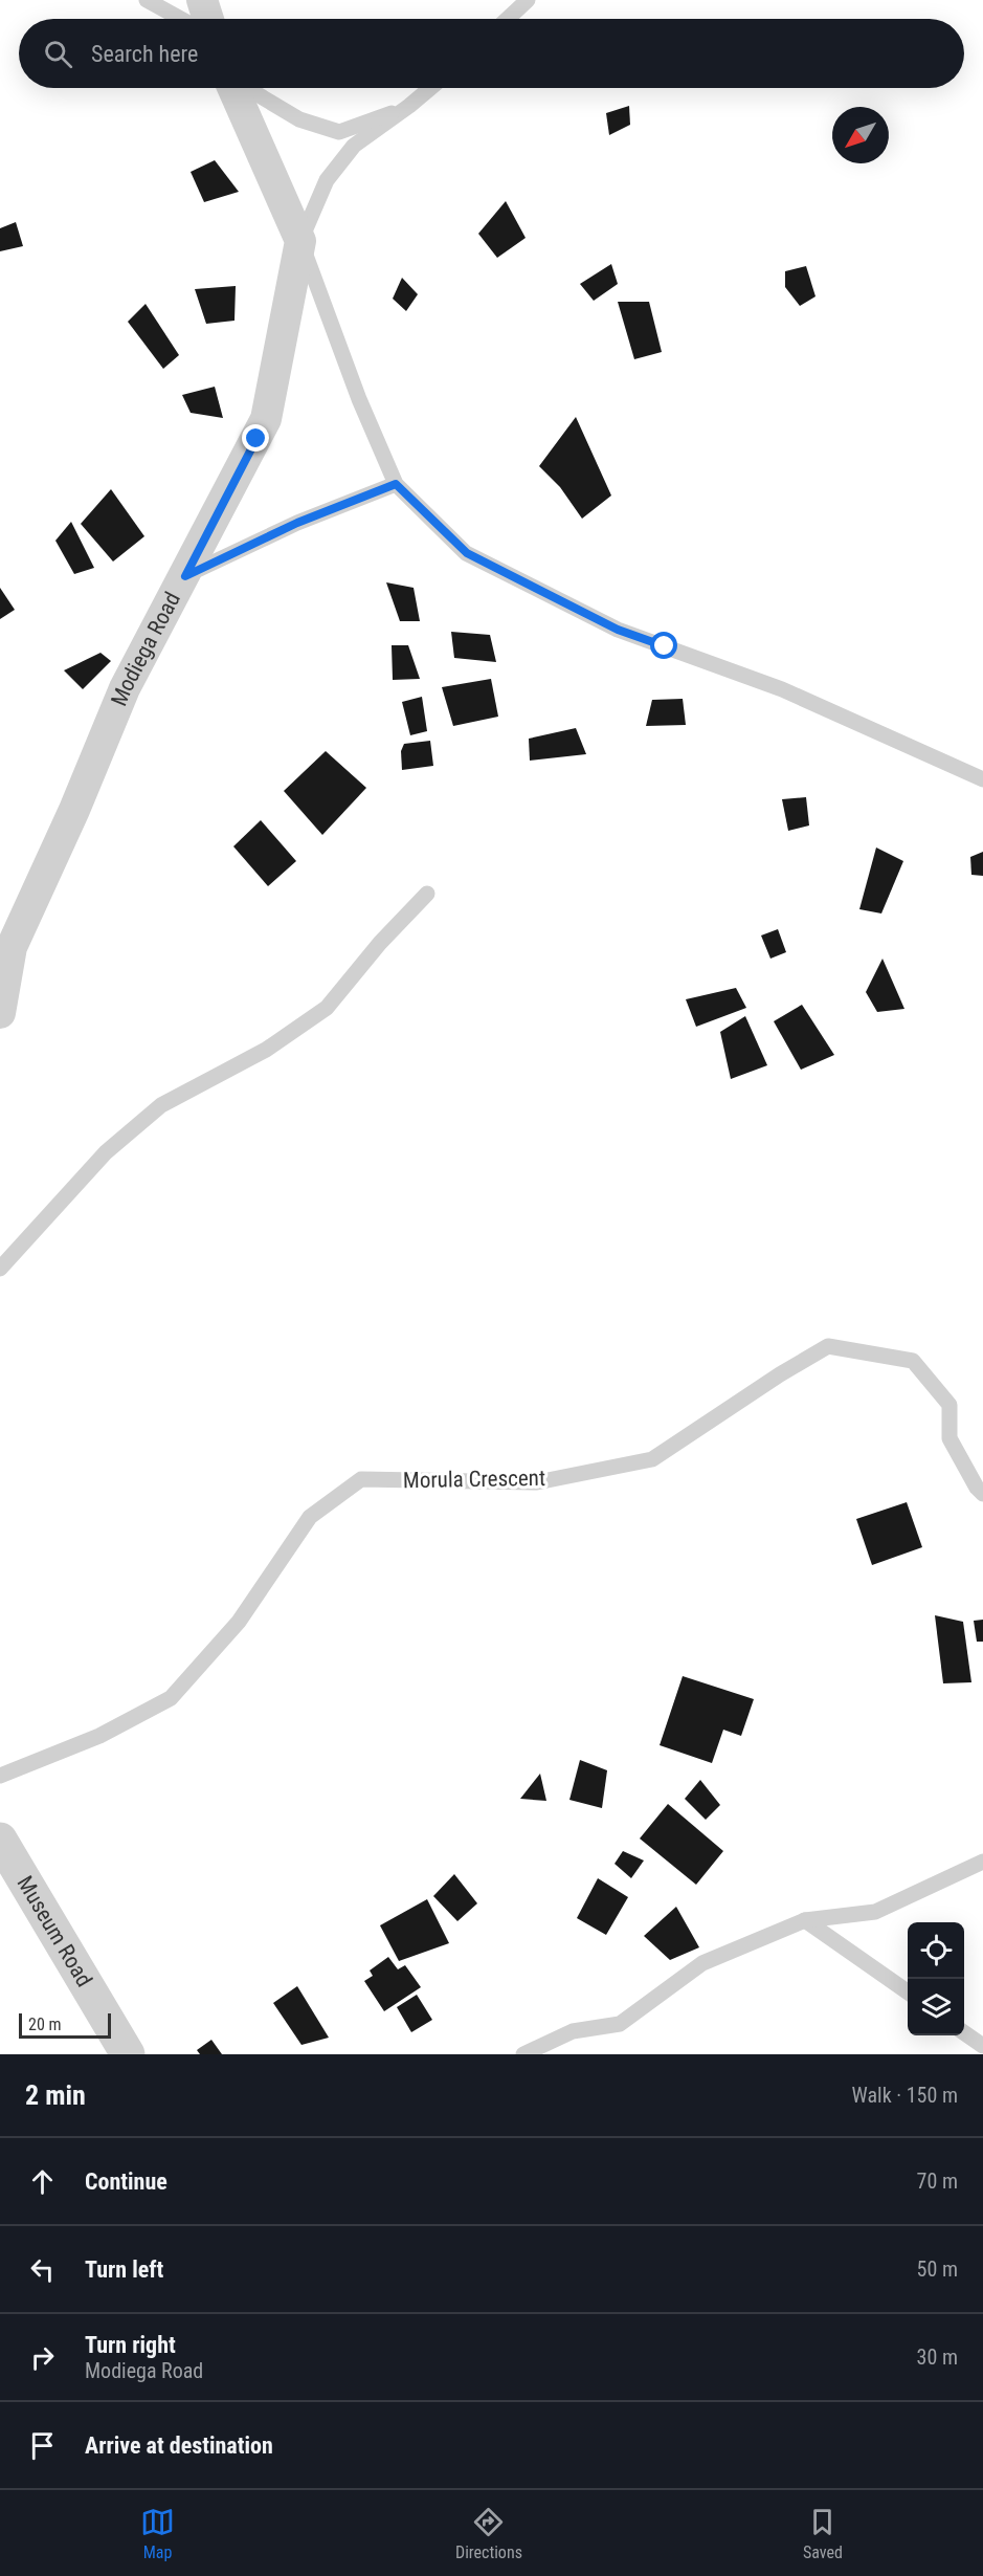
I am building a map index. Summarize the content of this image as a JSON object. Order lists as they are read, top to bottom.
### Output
{
  "streets": {
    "street": ["Modiega Road", "Museum Road"],
    "lane": ["Morula Crescent"]
  },
  "scale_bar": "20 m",
  "north": "bottom left",
  "page": {
    "search": "Search here",
    "scale": "20 m",
    "heading": ["2 min", "Walk · 150 m"],
    "list": [
      ["Continue", "70 m"],
      ["Turn left", "50 m"],
      ["Turn right", "Modiega Road", "30 m"],
      "Arrive at destination"
    ],
    "nav": ["Map", "Directions", "Saved"]
  }
}
